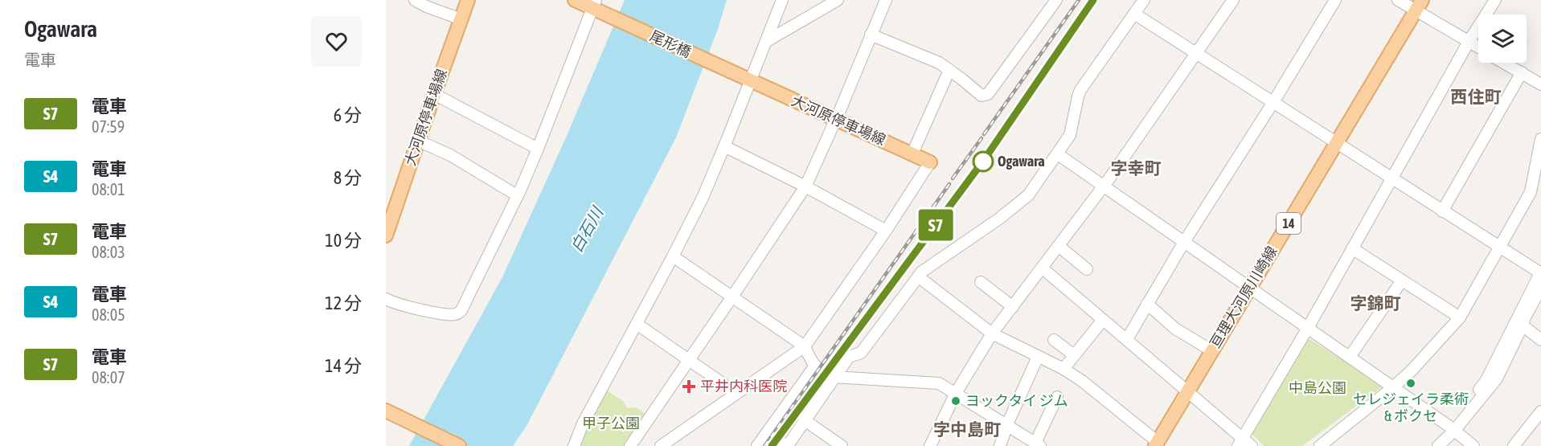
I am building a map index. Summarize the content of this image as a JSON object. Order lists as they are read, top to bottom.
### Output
{
  "streets": {
    "main road": [
      "尾形橋",
      "大河原停車場線",
      "14",
      "亘理大河原川崎線"
    ]
  },
  "crossings": [
    ["尾形橋", "大河原停車場線"]
  ],
  "districts": [
    "西住町",
    "字幸町",
    "字錦町",
    "字中島町"
  ],
  "water": ["白石川"],
  "parks": ["中島公園", "甲子公園"],
  "places": {
    "other": ["Ogawara", "セレジェイラ柔術 & ボクセ", "ヨックタイ ジム"],
    "health": ["平井内科医院"]
  },
  "page": {
    "heading": ["Ogawara", "電車"],
    "on_map": "S7",
    "list": [
      {
        "mark": "S7",
        "name": "電車",
        "note": "07:59",
        "value": "6 分"
      },
      {
        "mark": "S4",
        "name": "電車",
        "note": "08:01",
        "value": "8 分"
      },
      {
        "mark": "S7",
        "name": "電車",
        "note": "08:03",
        "value": "10 分"
      },
      {
        "mark": "S4",
        "name": "電車",
        "note": "08:05",
        "value": "12 分"
      },
      {
        "mark": "S7",
        "name": "電車",
        "note": "08:07",
        "value": "14 分"
      }
    ]
  }
}
